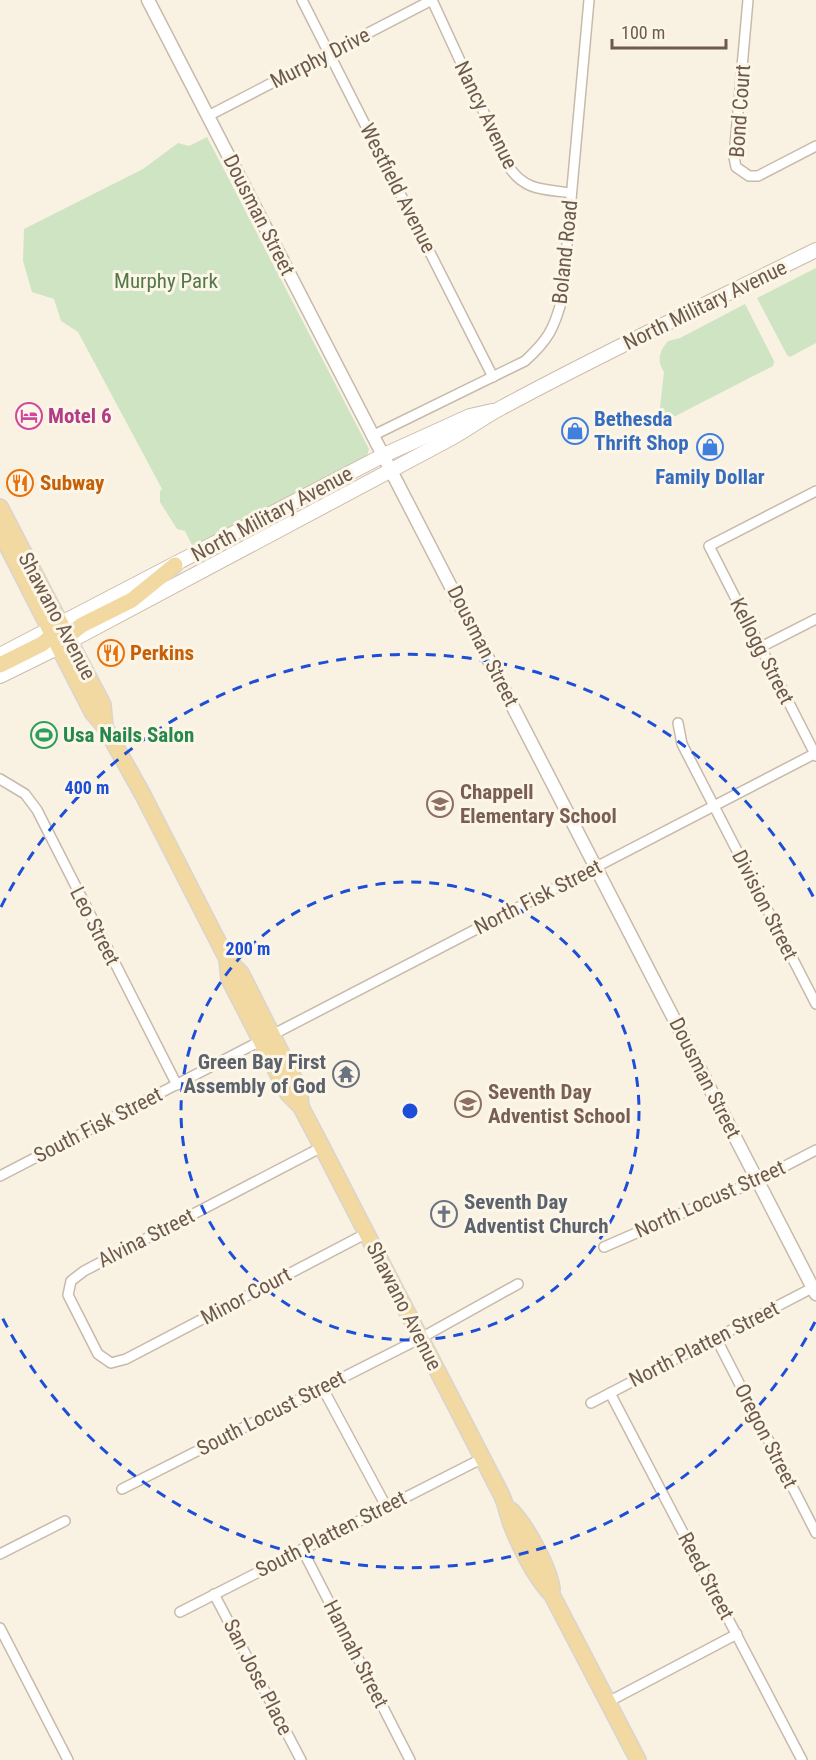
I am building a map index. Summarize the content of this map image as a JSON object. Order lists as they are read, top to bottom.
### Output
{
  "streets": {
    "main road": ["North Military Avenue", "Shawano Avenue"],
    "street": [
      "Murphy Drive",
      "Bond Court",
      "Nancy Avenue",
      "Westfield Avenue",
      "Dousman Street",
      "Boland Road",
      "Kellogg Street",
      "North Fisk Street",
      "Division Street",
      "Leo Street",
      "South Fisk Street",
      "North Locust Street",
      "Alvina Street",
      "Minor Court",
      "North Platten Street",
      "South Locust Street",
      "Oregon Street",
      "South Platten Street",
      "Reed Street",
      "Hannah Street",
      "San Jose Place"
    ]
  },
  "crossings": [
    ["Murphy Drive", "Nancy Avenue"],
    ["Murphy Drive", "Westfield Avenue"],
    ["Murphy Drive", "Dousman Street"],
    ["Nancy Avenue", "Boland Road"],
    ["Westfield Avenue", "Boland Road"],
    ["Dousman Street", "Boland Road"],
    ["Dousman Street", "North Military Avenue"],
    ["Dousman Street", "North Fisk Street"],
    ["Dousman Street", "North Locust Street"],
    ["Dousman Street", "North Platten Street"],
    ["North Military Avenue", "Shawano Avenue"],
    ["Shawano Avenue", "North Fisk Street"],
    ["Shawano Avenue", "South Fisk Street"],
    ["Shawano Avenue", "Alvina Street"],
    ["Shawano Avenue", "Minor Court"],
    ["Shawano Avenue", "South Locust Street"],
    ["Shawano Avenue", "South Platten Street"],
    ["Kellogg Street", "North Fisk Street"],
    ["North Fisk Street", "Division Street"],
    ["North Fisk Street", "South Fisk Street"],
    ["Leo Street", "South Fisk Street"],
    ["Alvina Street", "Minor Court"],
    ["North Platten Street", "Oregon Street"],
    ["North Platten Street", "Reed Street"],
    ["South Platten Street", "Hannah Street"],
    ["South Platten Street", "San Jose Place"]
  ],
  "parks": ["Murphy Park"],
  "places": {
    "hotel": ["Motel 6"],
    "shop": ["Bethesda Thrift Shop", "Family Dollar"],
    "restaurant": ["Subway", "Perkins"],
    "sports": ["Usa Nails Salon"],
    "school or university": ["Chappell Elementary School", "Seventh Day Adventist School"],
    "temple": ["Green Bay First Assembly of God"],
    "church": ["Seventh Day Adventist Church"]
  },
  "scale_bar": "100 m",
  "rings": ["400 m", "200 m"]
}
